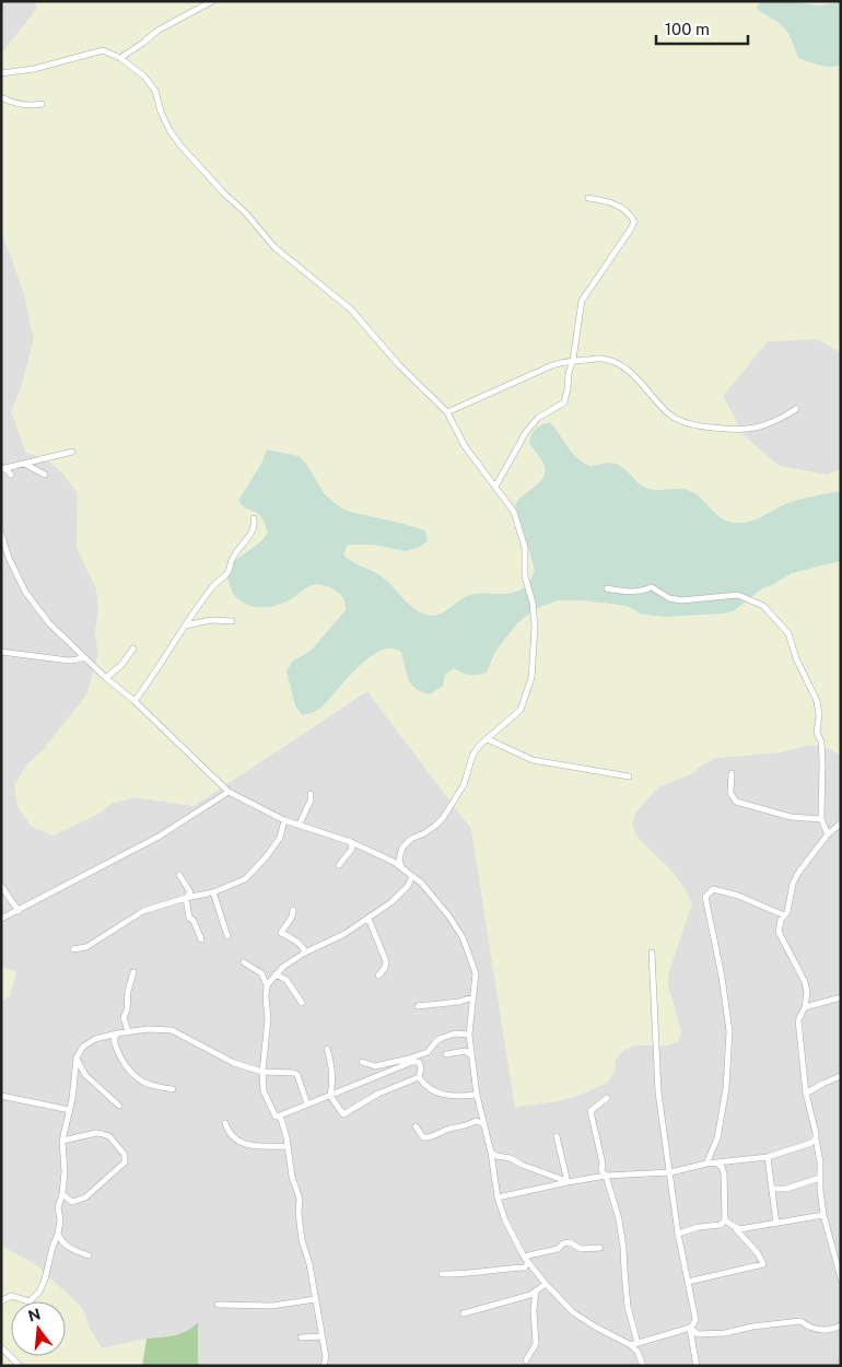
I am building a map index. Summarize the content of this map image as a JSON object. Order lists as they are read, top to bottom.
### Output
{
  "scale_bar": "100 m",
  "north": "top"
}
